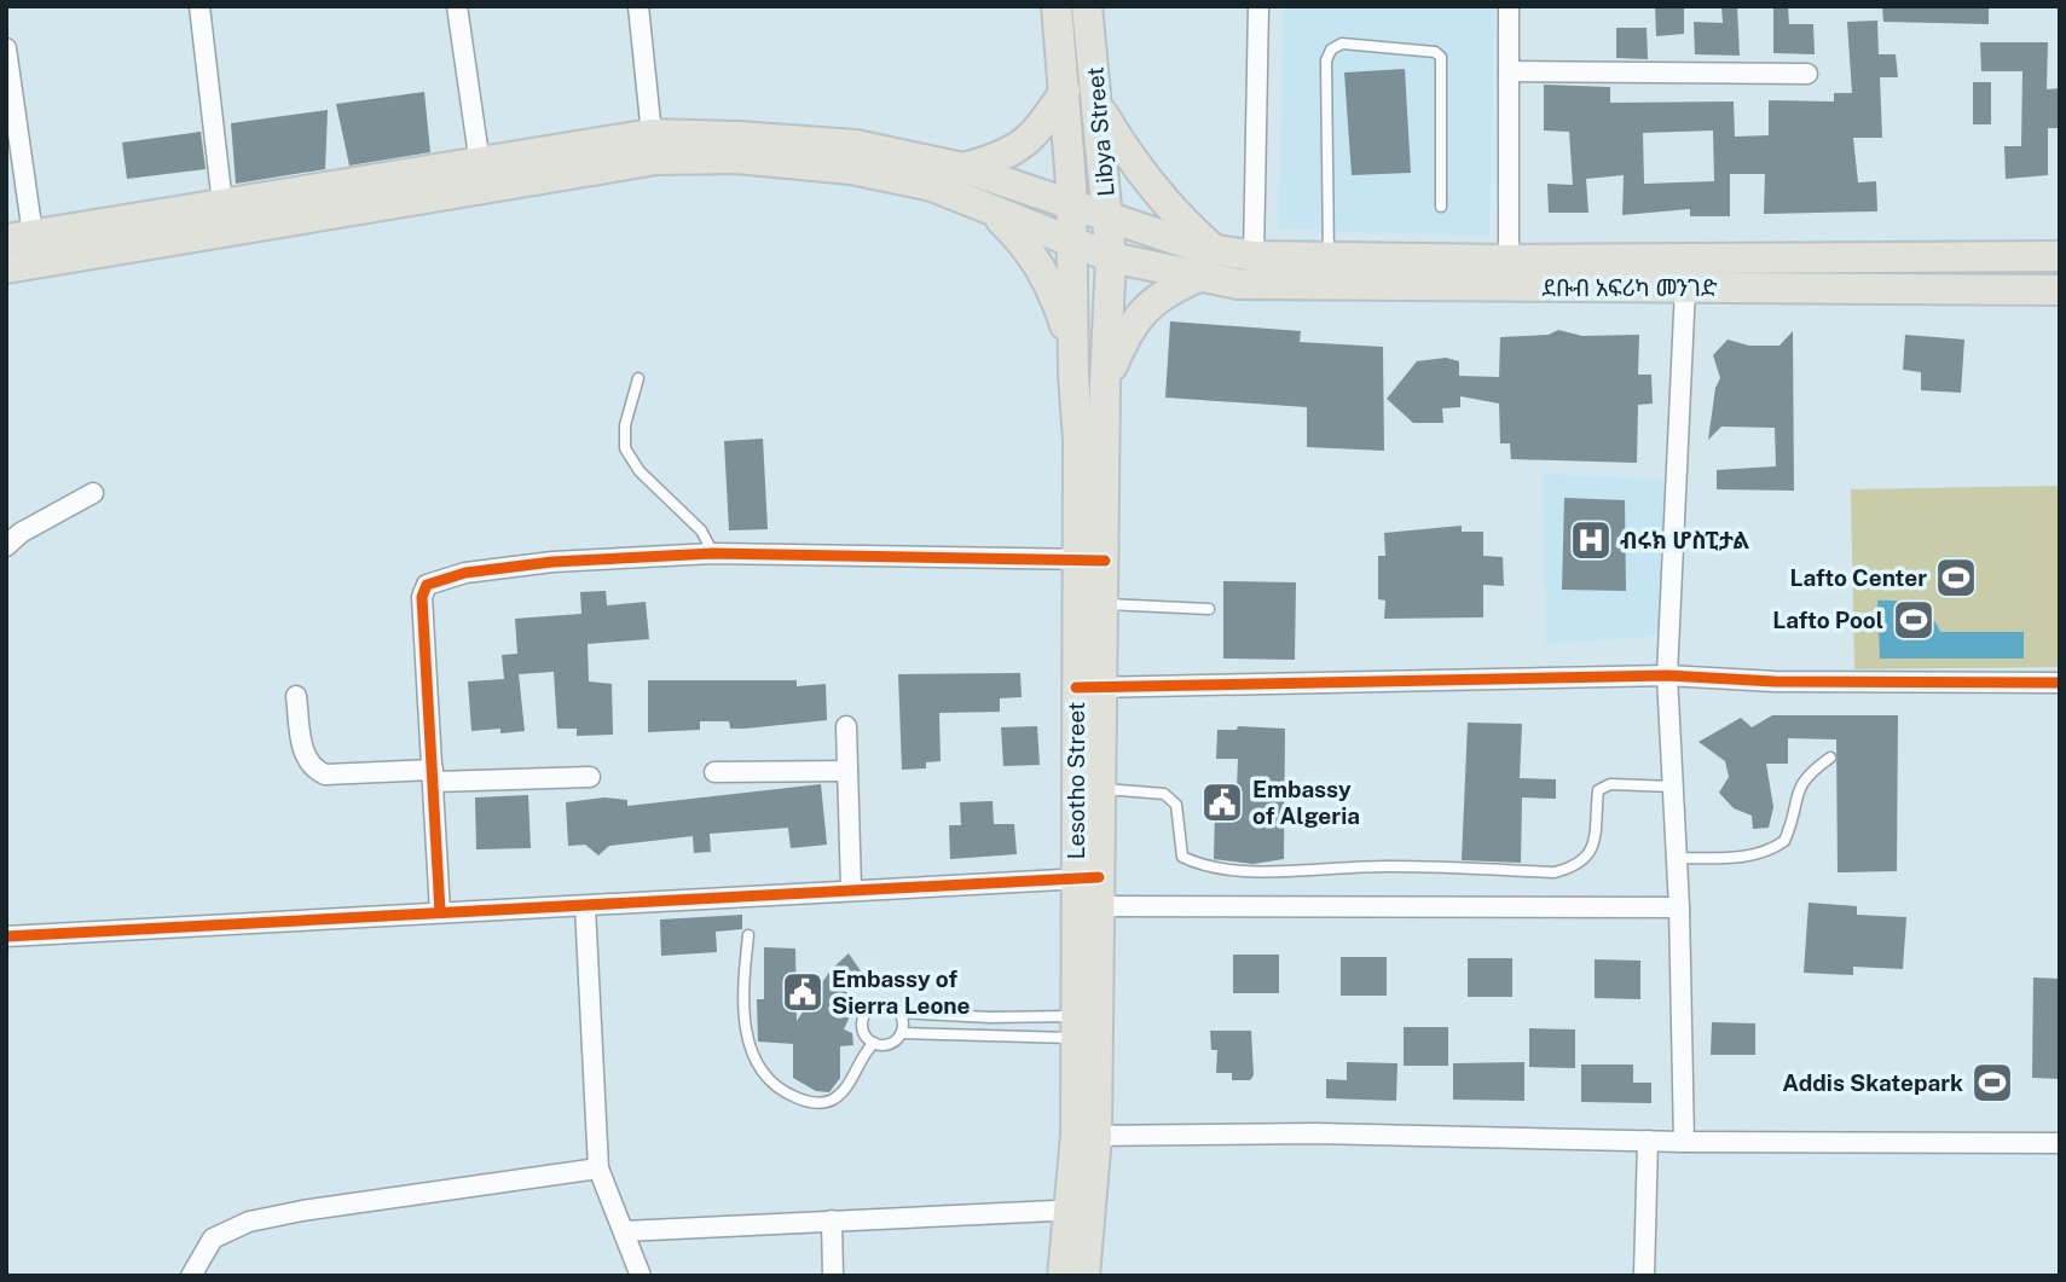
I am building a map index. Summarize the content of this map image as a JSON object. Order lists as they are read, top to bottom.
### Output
{
  "streets": {
    "main road": ["Libya Street", "ደቡብ አፍሪካ መንገድ", "Lesotho Street"]
  },
  "crossings": [
    ["Libya Street", "ደቡብ አፍሪካ መንገድ"],
    ["Libya Street", "Lesotho Street"],
    ["ደቡብ አፍሪካ መንገድ", "Lesotho Street"]
  ],
  "places": {
    "hospital": ["ብሩክ ሆስፒታል"],
    "sports": ["Lafto Center", "Lafto Pool", "Addis Skatepark"],
    "public building": ["Embassy of Algeria", "Embassy of Sierra Leone"]
  }
}
